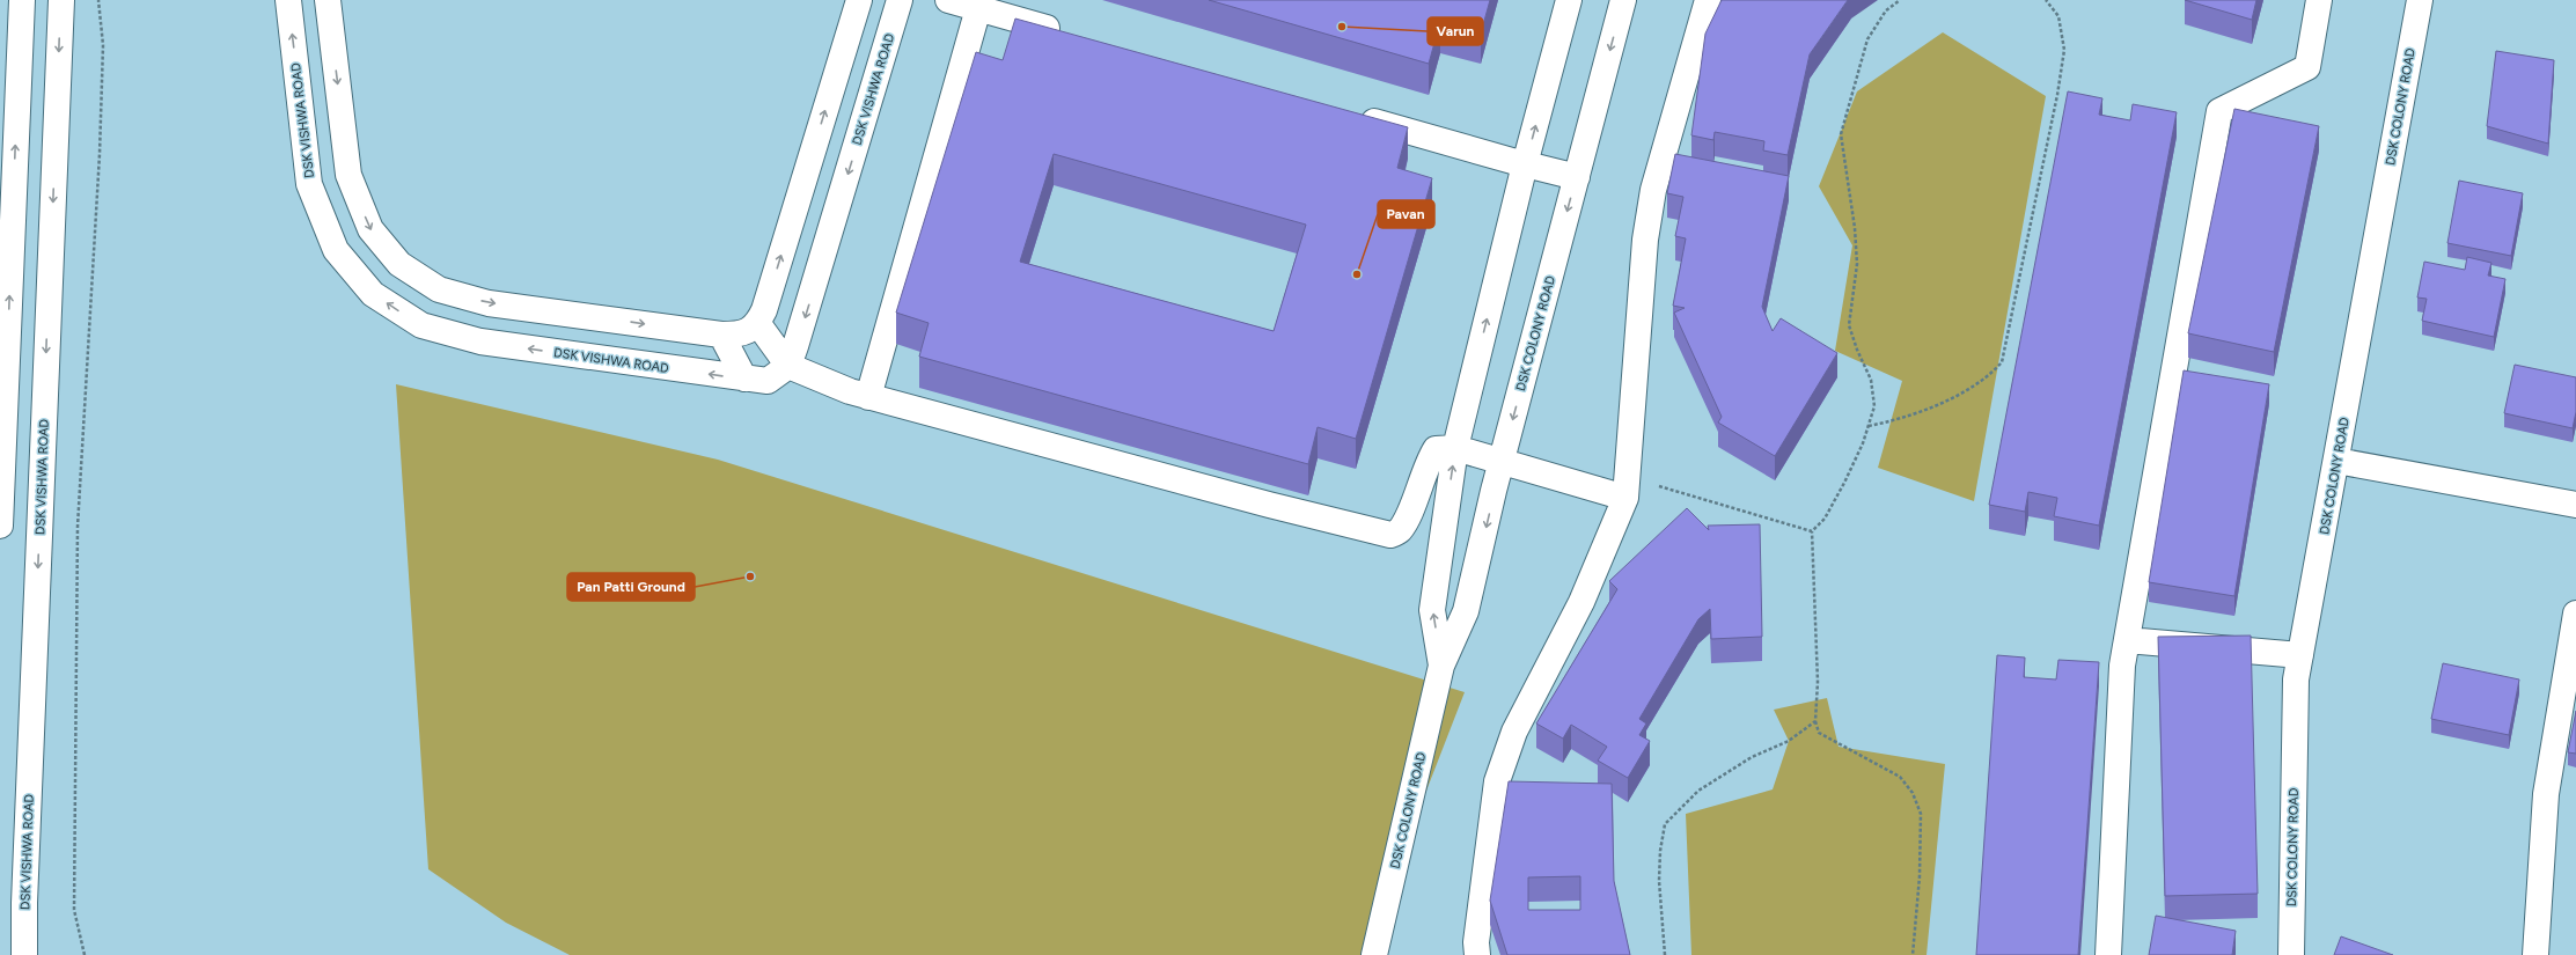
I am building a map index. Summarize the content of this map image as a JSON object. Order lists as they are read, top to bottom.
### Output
{
  "streets": {
    "street": ["DSK VISHWA ROAD", "DSK COLONY ROAD"]
  },
  "places": ["Varun", "Pavan", "Pan Patti Ground"]
}
